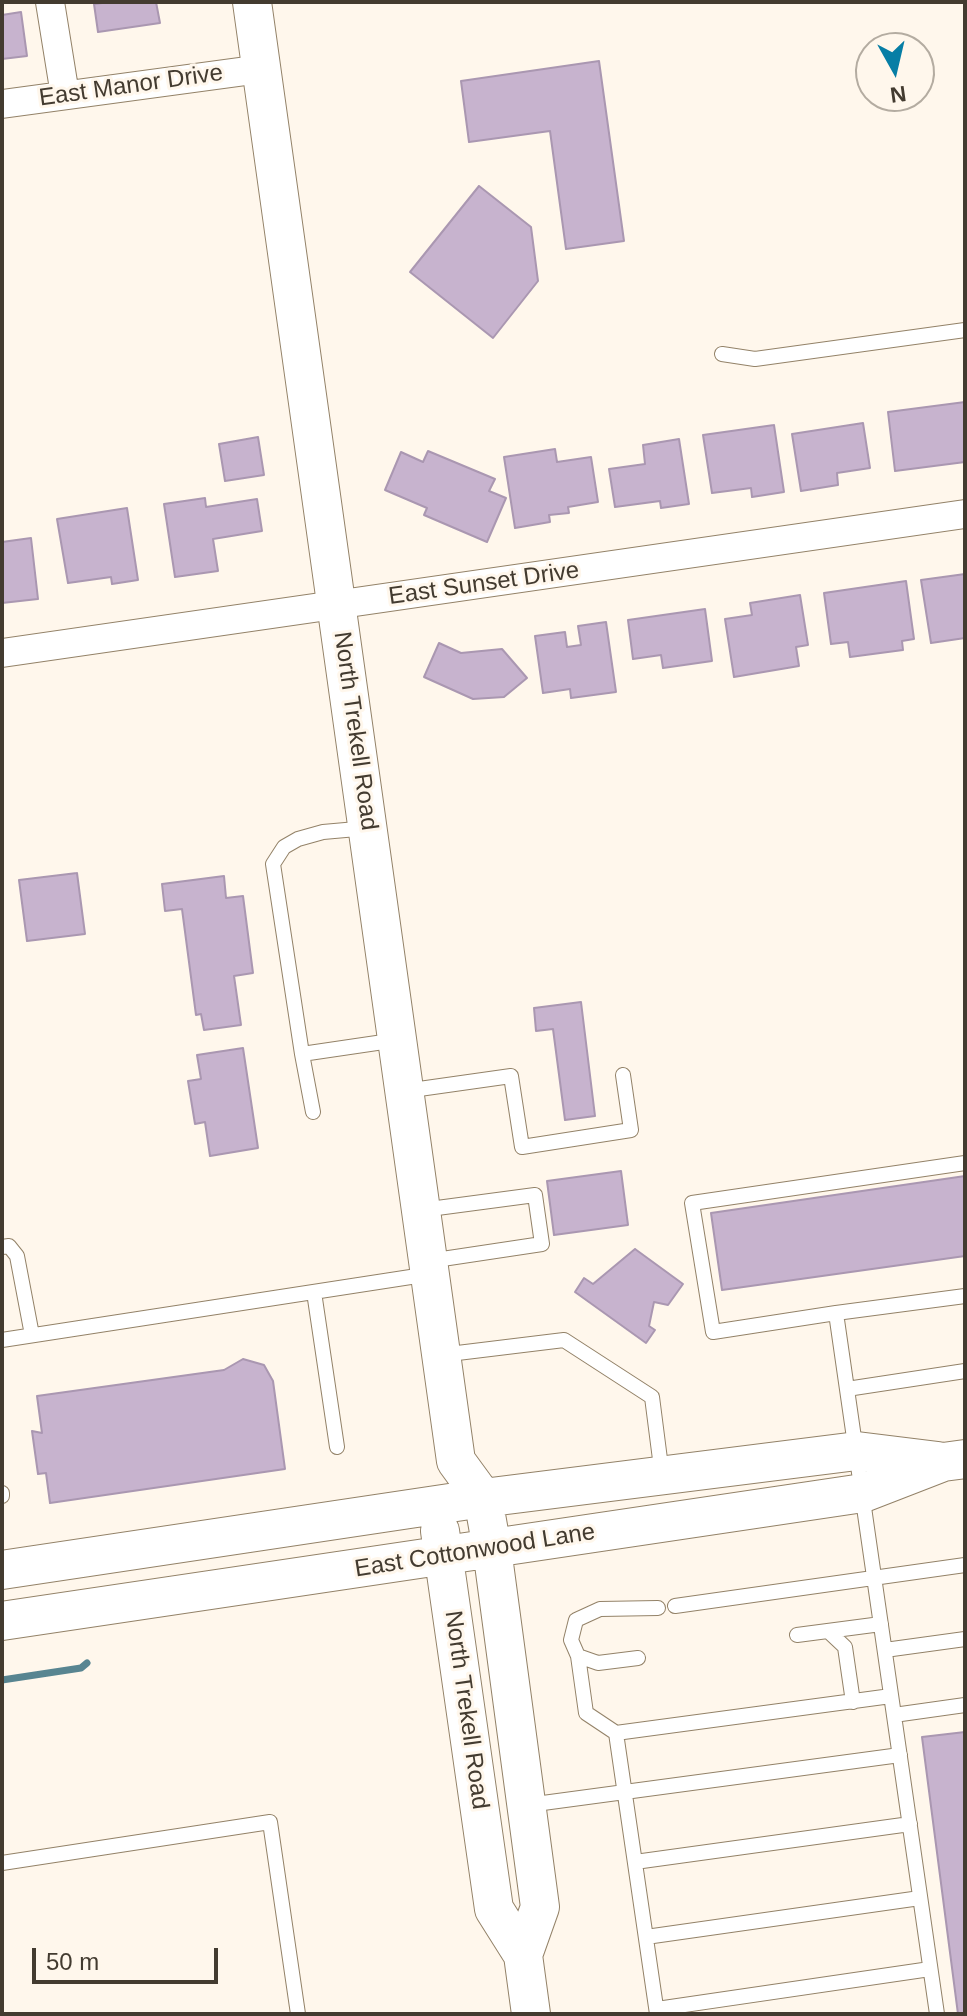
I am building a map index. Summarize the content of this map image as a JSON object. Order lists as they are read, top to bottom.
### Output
{
  "streets": {
    "main road": ["North Trekell Road", "East Cottonwood Lane"],
    "street": ["East Manor Drive", "East Sunset Drive"]
  },
  "crossings": [
    ["East Manor Drive", "North Trekell Road"],
    ["East Sunset Drive", "North Trekell Road"],
    ["North Trekell Road", "East Cottonwood Lane"]
  ],
  "scale_bar": "50 m",
  "north": "bottom"
}
